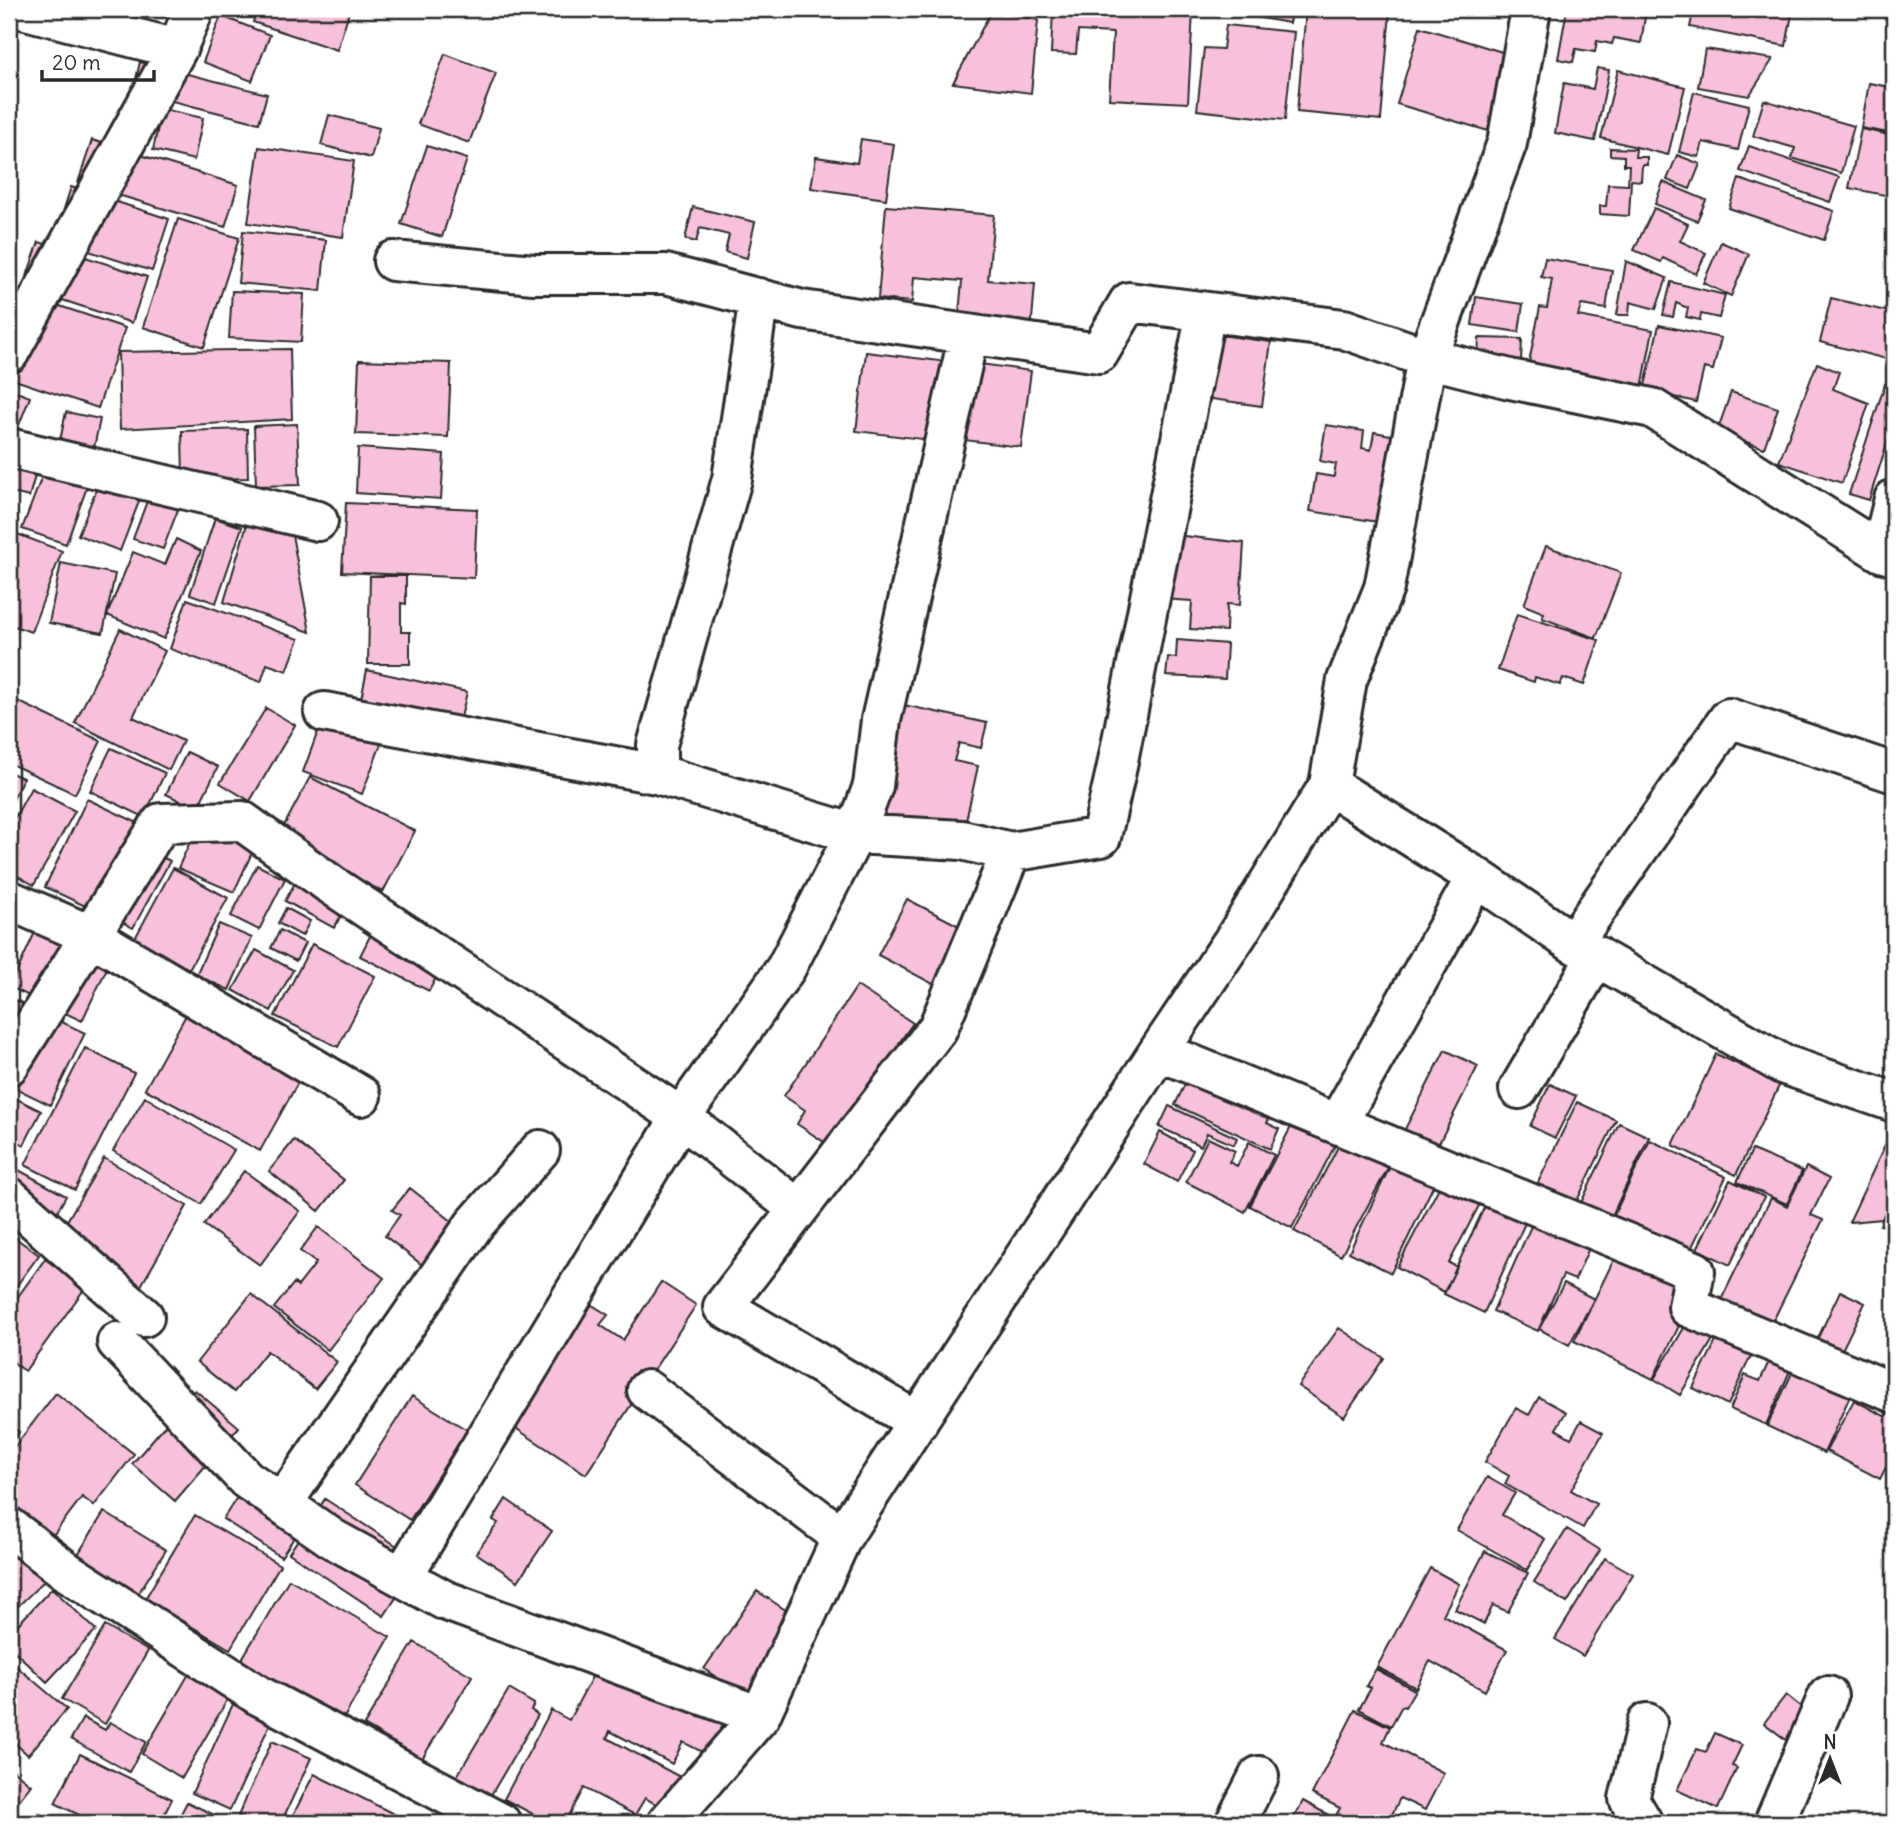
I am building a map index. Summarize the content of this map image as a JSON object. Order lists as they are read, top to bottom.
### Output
{
  "scale_bar": "20 m",
  "north": "top"
}
